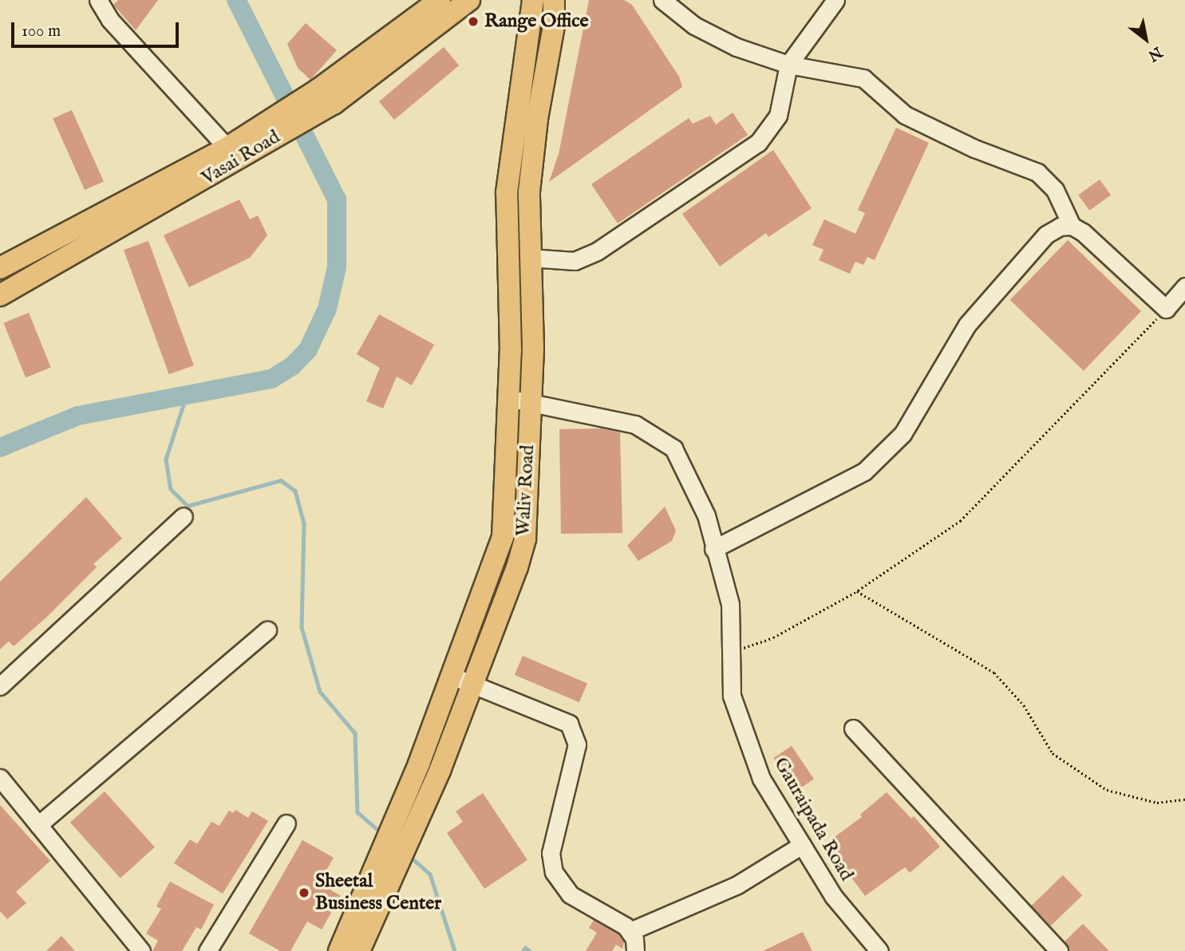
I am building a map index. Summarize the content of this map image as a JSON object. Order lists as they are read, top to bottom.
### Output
{
  "streets": {
    "main road": ["Vasai Road", "Waliv Road"],
    "street": ["Gauraipada Road"]
  },
  "crossings": [
    ["Waliv Road", "Gauraipada Road"]
  ],
  "places": ["Range Office", "Sheetal Business Center"],
  "scale_bar": "100 m",
  "north": "bottom right"
}
